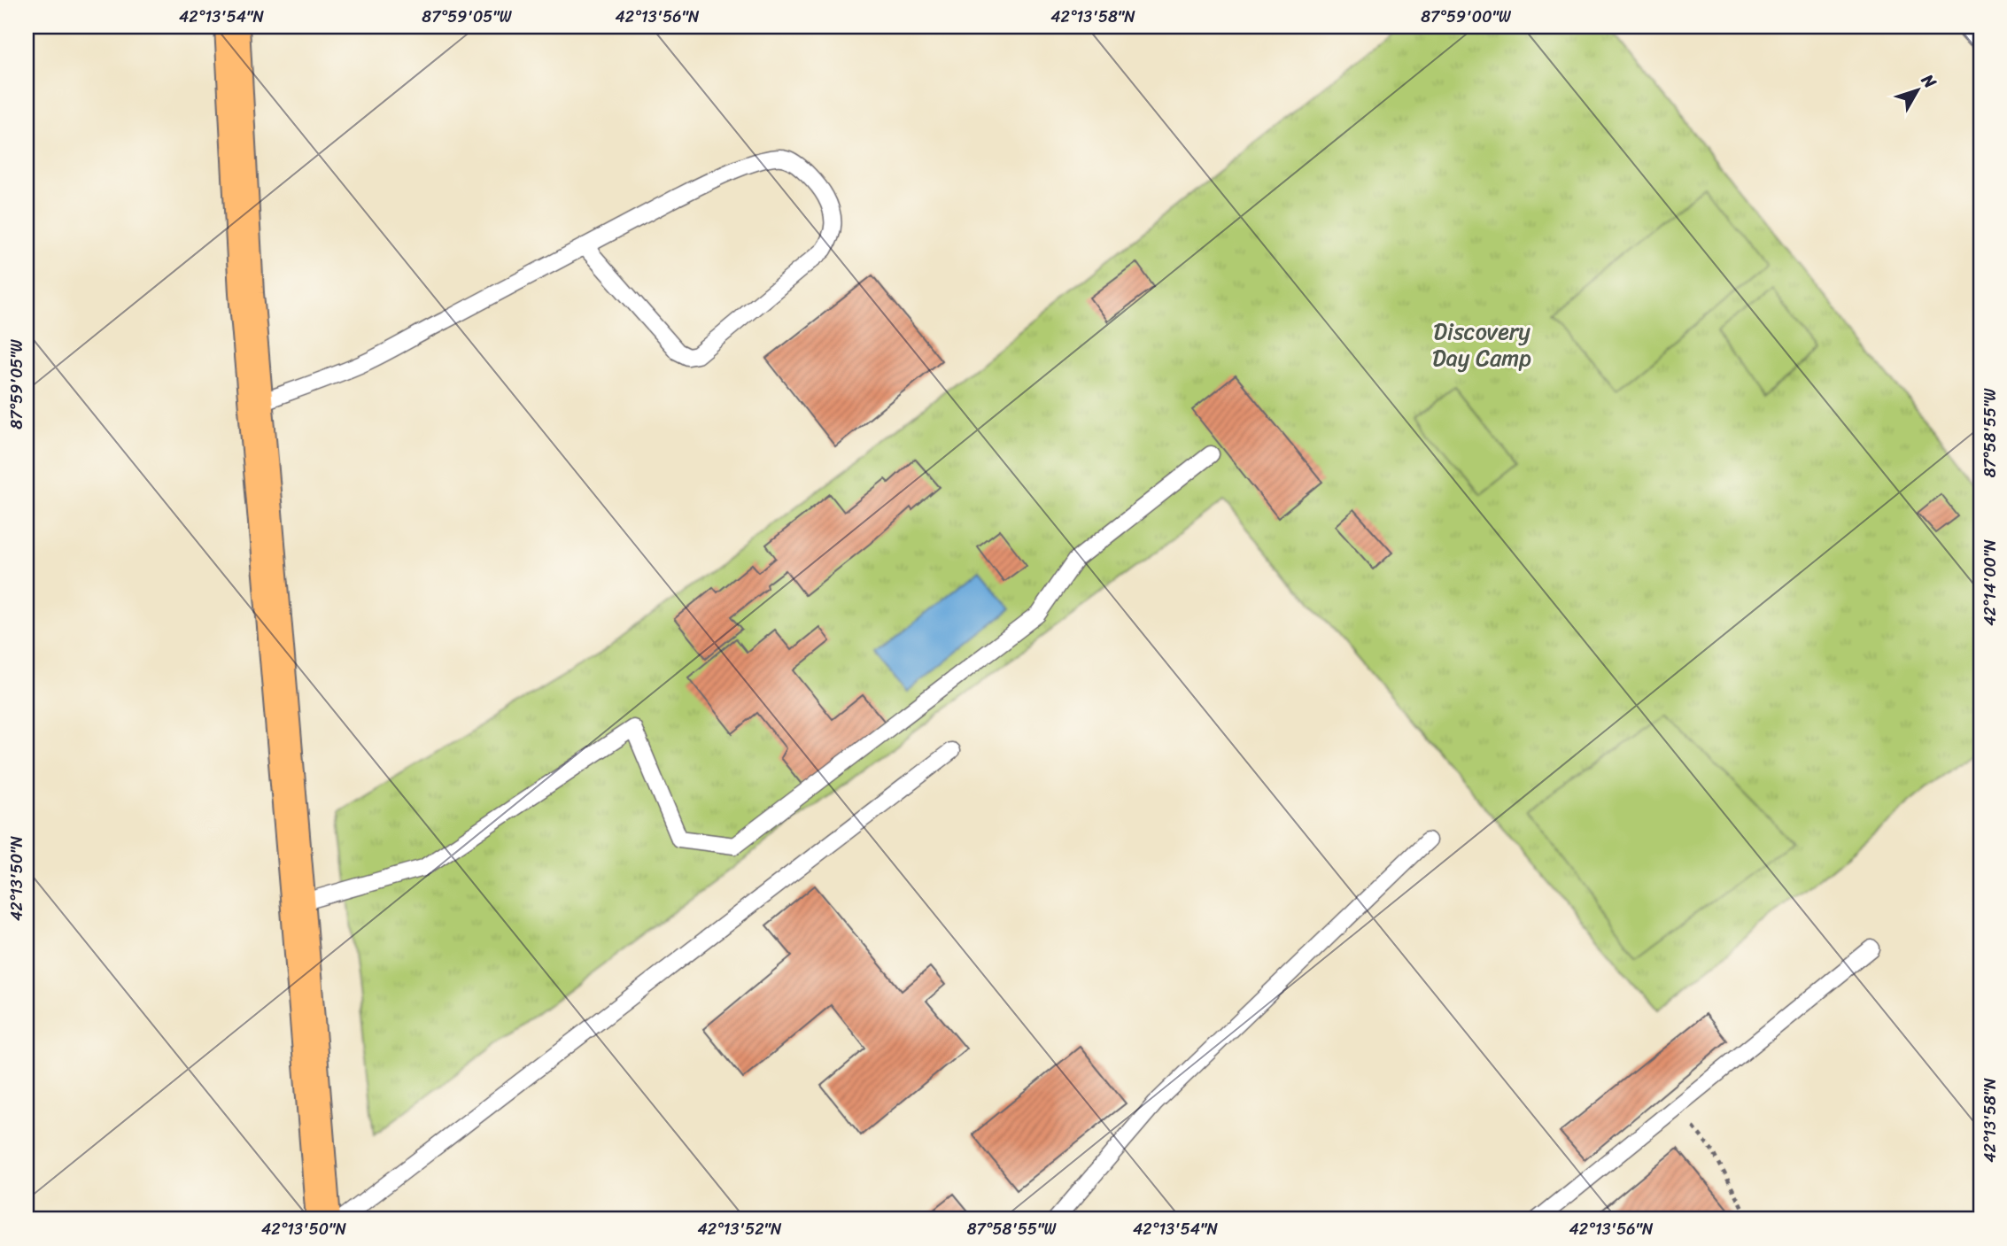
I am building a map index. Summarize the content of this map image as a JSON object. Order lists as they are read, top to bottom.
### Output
{
  "parks": ["Discovery Day Camp"],
  "north": "top right",
  "coordinates": [
    "42°13'54\"N",
    "87°59'05\"W",
    "42°13'56\"N",
    "42°13'58\"N",
    "87°59'00\"W",
    "87°58'55\"W",
    "42°14'00\"N",
    "42°13'50\"N",
    "42°13'52\"N"
  ]
}
